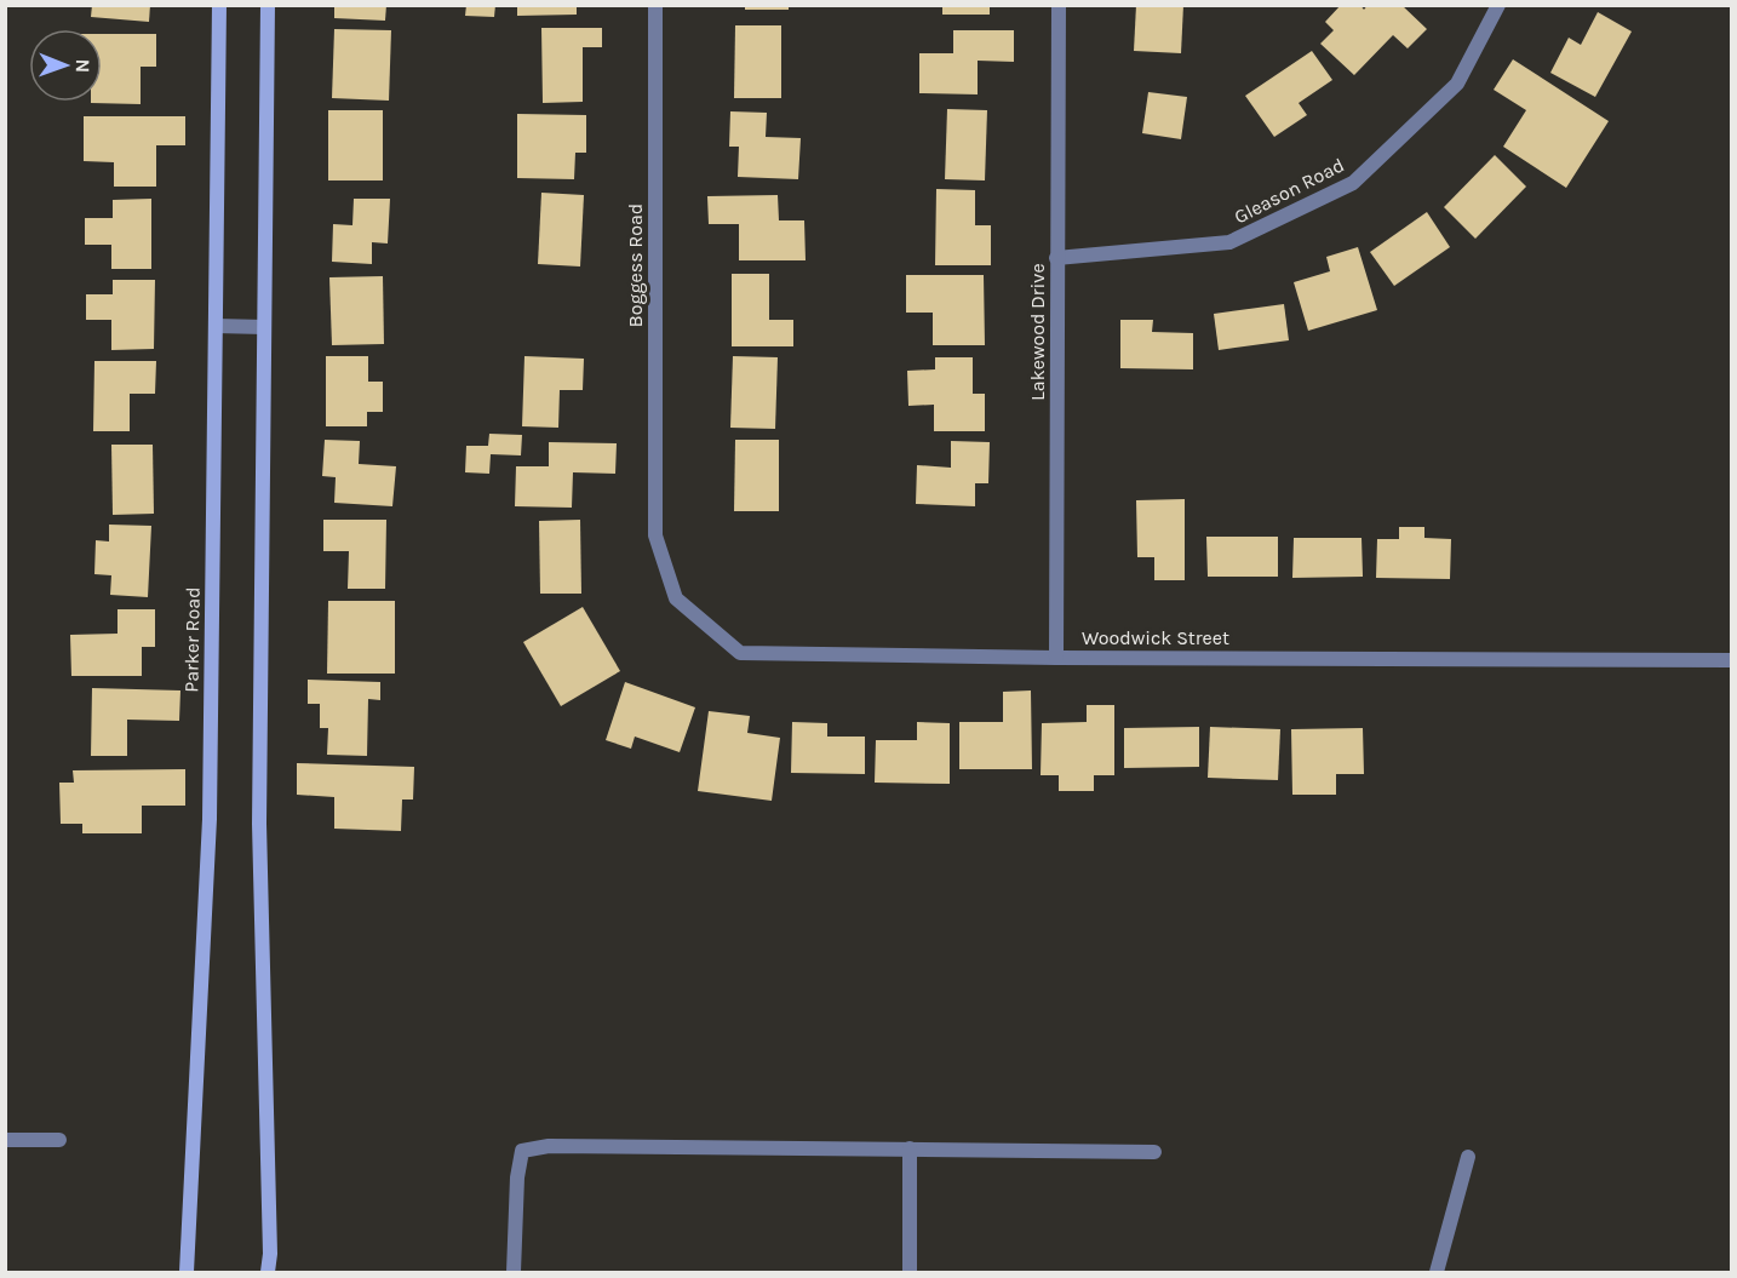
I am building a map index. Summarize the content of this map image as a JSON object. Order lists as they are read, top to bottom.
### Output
{
  "streets": {
    "street": [
      "Gleason Road",
      "Boggess Road",
      "Lakewood Drive",
      "Woodwick Street",
      "Parker Road"
    ]
  },
  "crossings": [
    ["Gleason Road", "Lakewood Drive"],
    ["Boggess Road", "Woodwick Street"],
    ["Lakewood Drive", "Woodwick Street"]
  ],
  "north": "right"
}
